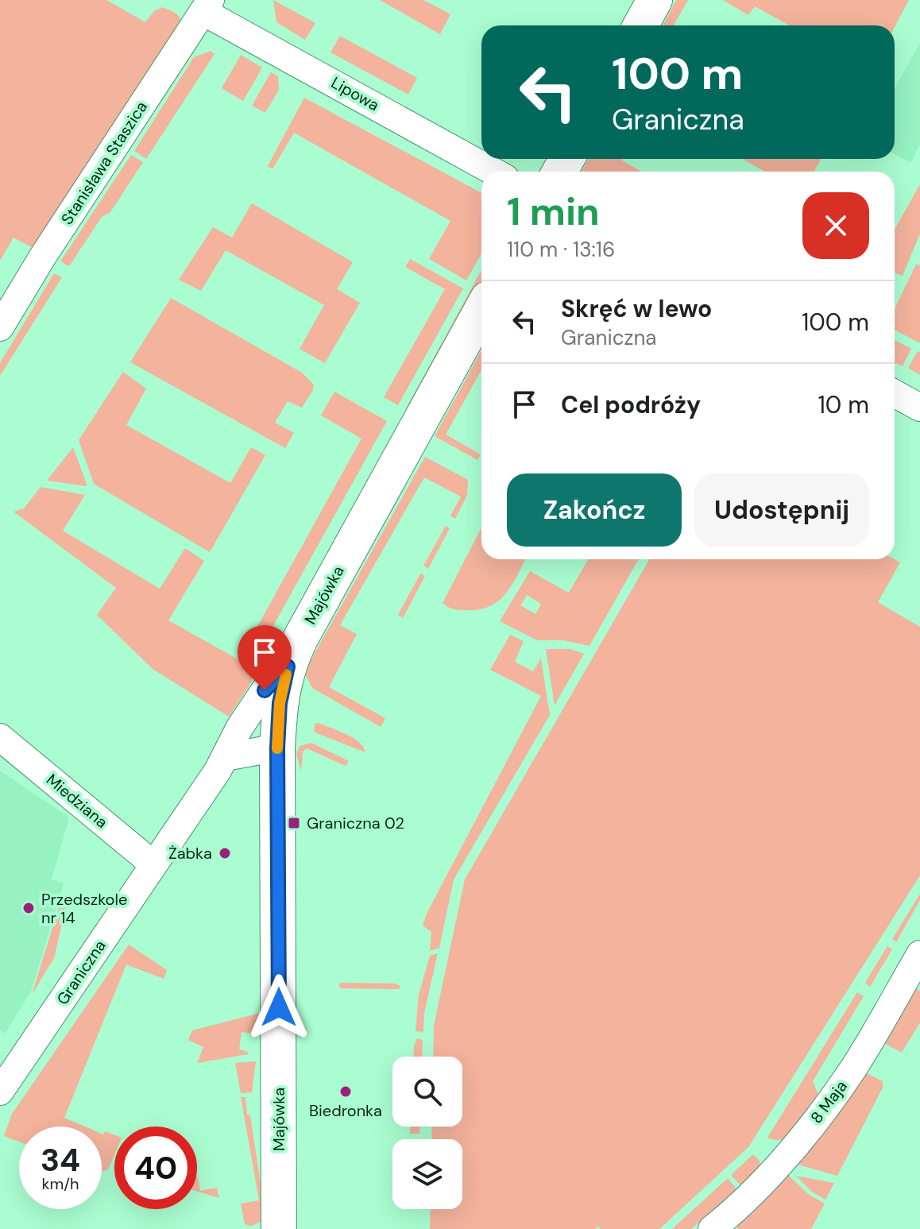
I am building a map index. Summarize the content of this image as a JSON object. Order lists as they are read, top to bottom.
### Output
{
  "streets": {
    "street": [
      "Lipowa",
      "Stanisława Staszica",
      "Majówka",
      "Miedziana",
      "Graniczna",
      "8 Maja"
    ]
  },
  "crossings": [
    ["Lipowa", "Stanisława Staszica"],
    ["Majówka", "Graniczna"],
    ["Miedziana", "Graniczna"]
  ],
  "places": {
    "transit": ["Graniczna 02"],
    "other": ["Żabka", "Przedszkole nr 14", "Biedronka"]
  },
  "page": {
    "turn": ["100 m", "Graniczna"],
    "heading": ["1 min", "110 m · 13:16"],
    "list": [
      {
        "name": "Skręć w lewo",
        "note": "Graniczna",
        "value": "100 m"
      },
      {
        "name": "Cel podróży",
        "value": "10 m"
      }
    ],
    "buttons": ["Zakończ", "Udostępnij"],
    "speed": "34 km/h",
    "limit": "40"
  }
}
